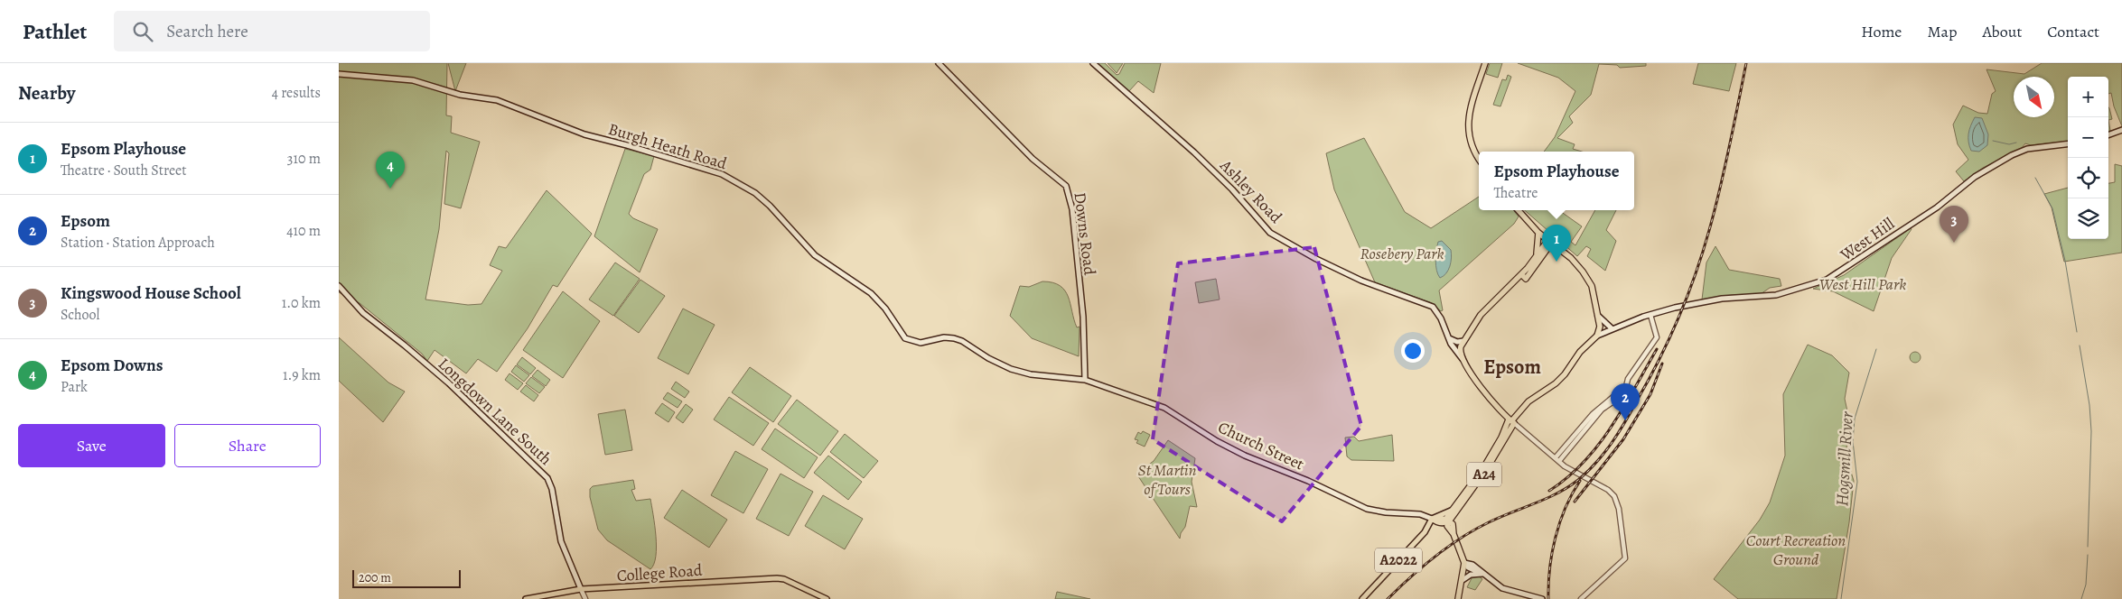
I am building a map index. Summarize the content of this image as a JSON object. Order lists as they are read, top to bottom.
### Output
{
  "streets": {
    "highway": ["Ashley Road", "A24"],
    "main road": [
      "Burgh Heath Road",
      "Downs Road",
      "West Hill",
      "Longdown Lane South",
      "Church Street",
      "A2022",
      "College Road"
    ]
  },
  "crossings": [
    ["Burgh Heath Road", "Downs Road"],
    ["Burgh Heath Road", "Church Street"],
    ["Ashley Road", "A24"],
    ["Downs Road", "Church Street"],
    ["West Hill", "A24"],
    ["Longdown Lane South", "College Road"],
    ["Church Street", "A2022"]
  ],
  "districts": ["Epsom"],
  "water": ["Hogsmill River"],
  "parks": [
    "Rosebery Park",
    "West Hill Park",
    "St Martin of Tours",
    "Court Recreation Ground"
  ],
  "scale_bar": "200 m",
  "north": "bottom right",
  "page": {
    "header": "Pathlet",
    "search": "Search here",
    "nav": [
      "Home",
      "Map",
      "About",
      "Contact"
    ],
    "heading": ["Nearby", "4 results"],
    "map_buttons": ["+", "−"],
    "list": [
      {
        "mark": "1",
        "name": "Epsom Playhouse",
        "note": "Theatre · South Street",
        "value": "310 m"
      },
      {
        "mark": "2",
        "name": "Epsom",
        "note": "Station · Station Approach",
        "value": "410 m"
      },
      {
        "mark": "3",
        "name": "Kingswood House School",
        "note": "School",
        "value": "1.0 km"
      },
      {
        "mark": "4",
        "name": "Epsom Downs",
        "note": "Park",
        "value": "1.9 km"
      }
    ],
    "popup": ["Epsom Playhouse", "Theatre"],
    "pins": [
      "4",
      "3",
      "1",
      "2"
    ],
    "buttons": ["Save", "Share"],
    "scale": "200 m"
  }
}
